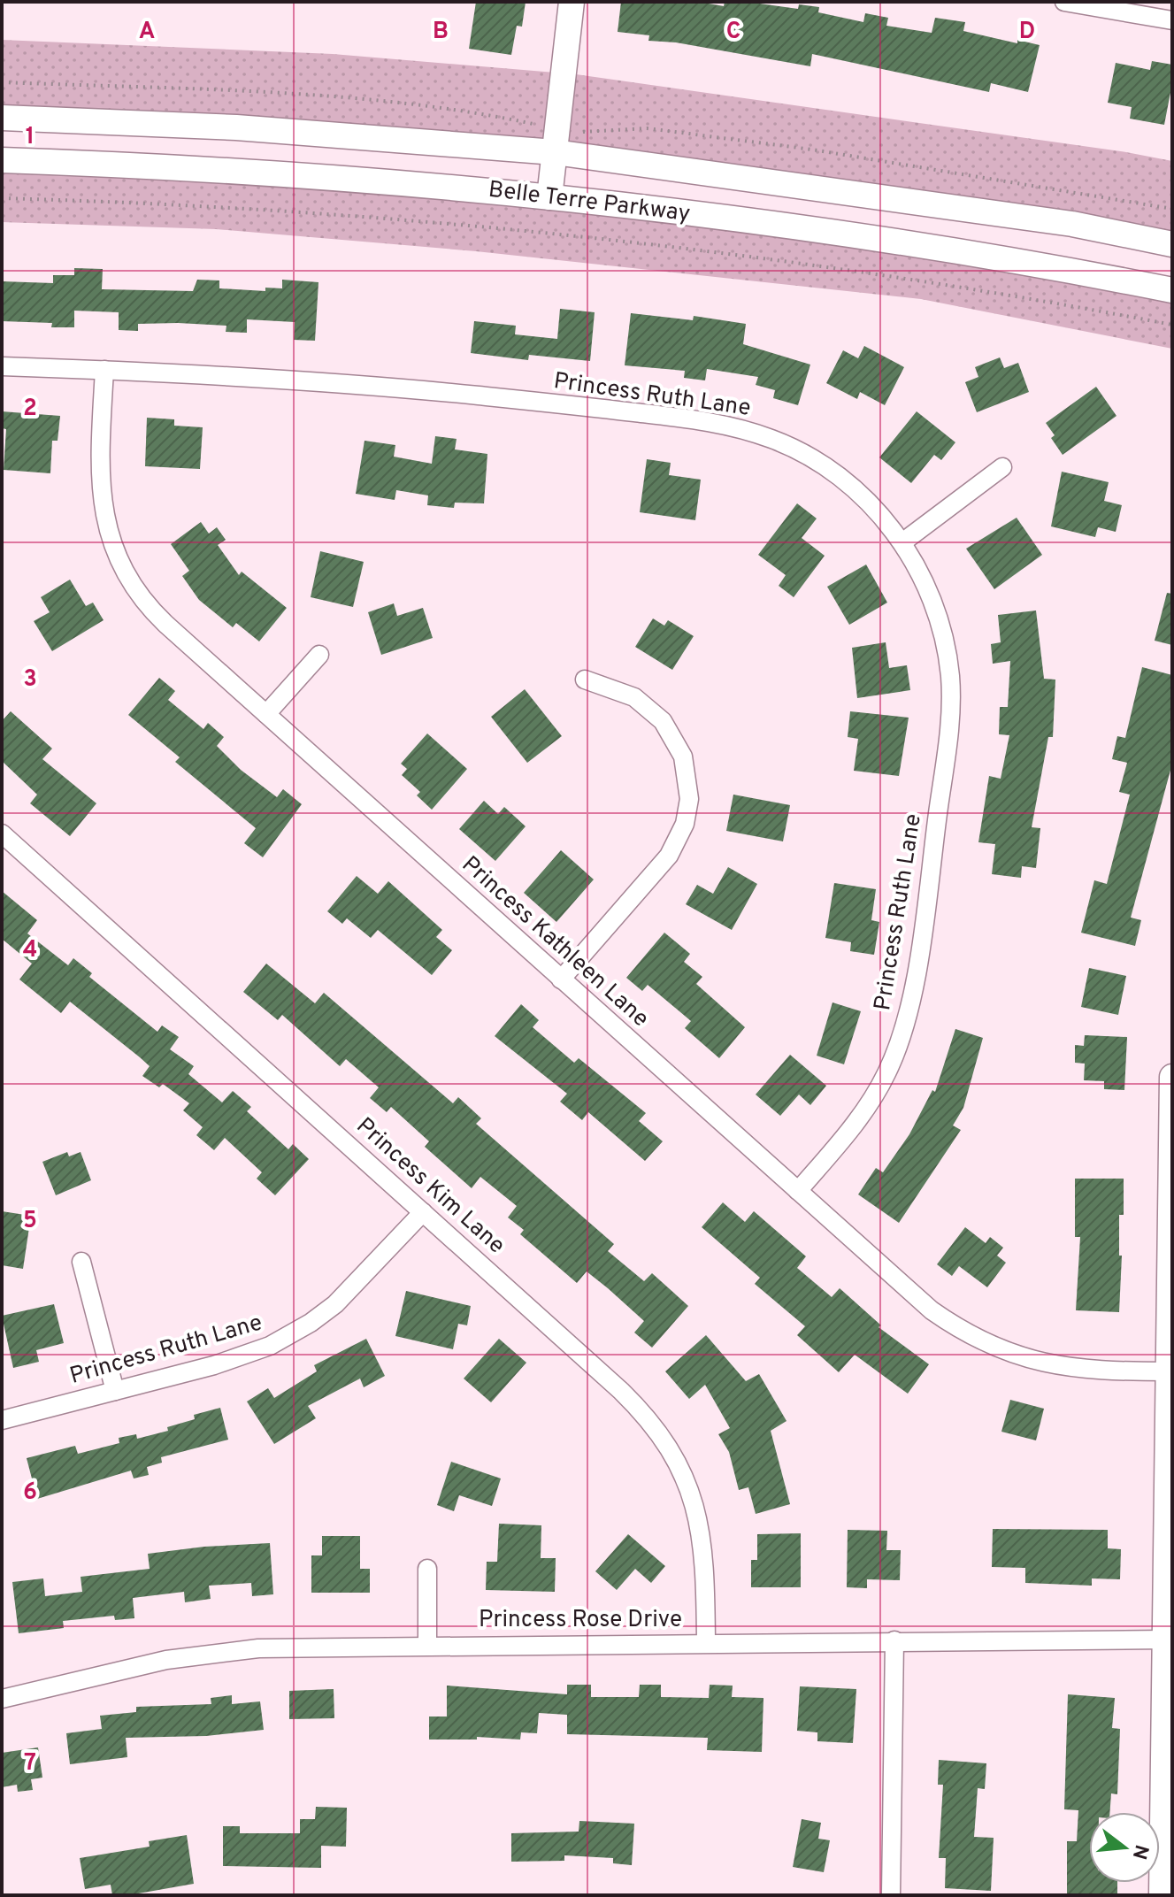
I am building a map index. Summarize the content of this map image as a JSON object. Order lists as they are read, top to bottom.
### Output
{
  "streets": {
    "main road": ["Belle Terre Parkway"],
    "street": [
      "Princess Ruth Lane",
      "Princess Kathleen Lane",
      "Princess Kim Lane",
      "Princess Rose Drive"
    ]
  },
  "crossings": [
    ["Princess Ruth Lane", "Princess Kathleen Lane"],
    ["Princess Ruth Lane", "Princess Kim Lane"],
    ["Princess Kim Lane", "Princess Rose Drive"]
  ],
  "north": "right",
  "grid": {
    "columns": [
      "A",
      "B",
      "C",
      "D"
    ],
    "rows": [
      "1",
      "2",
      "3",
      "4",
      "5",
      "6",
      "7"
    ]
  }
}
